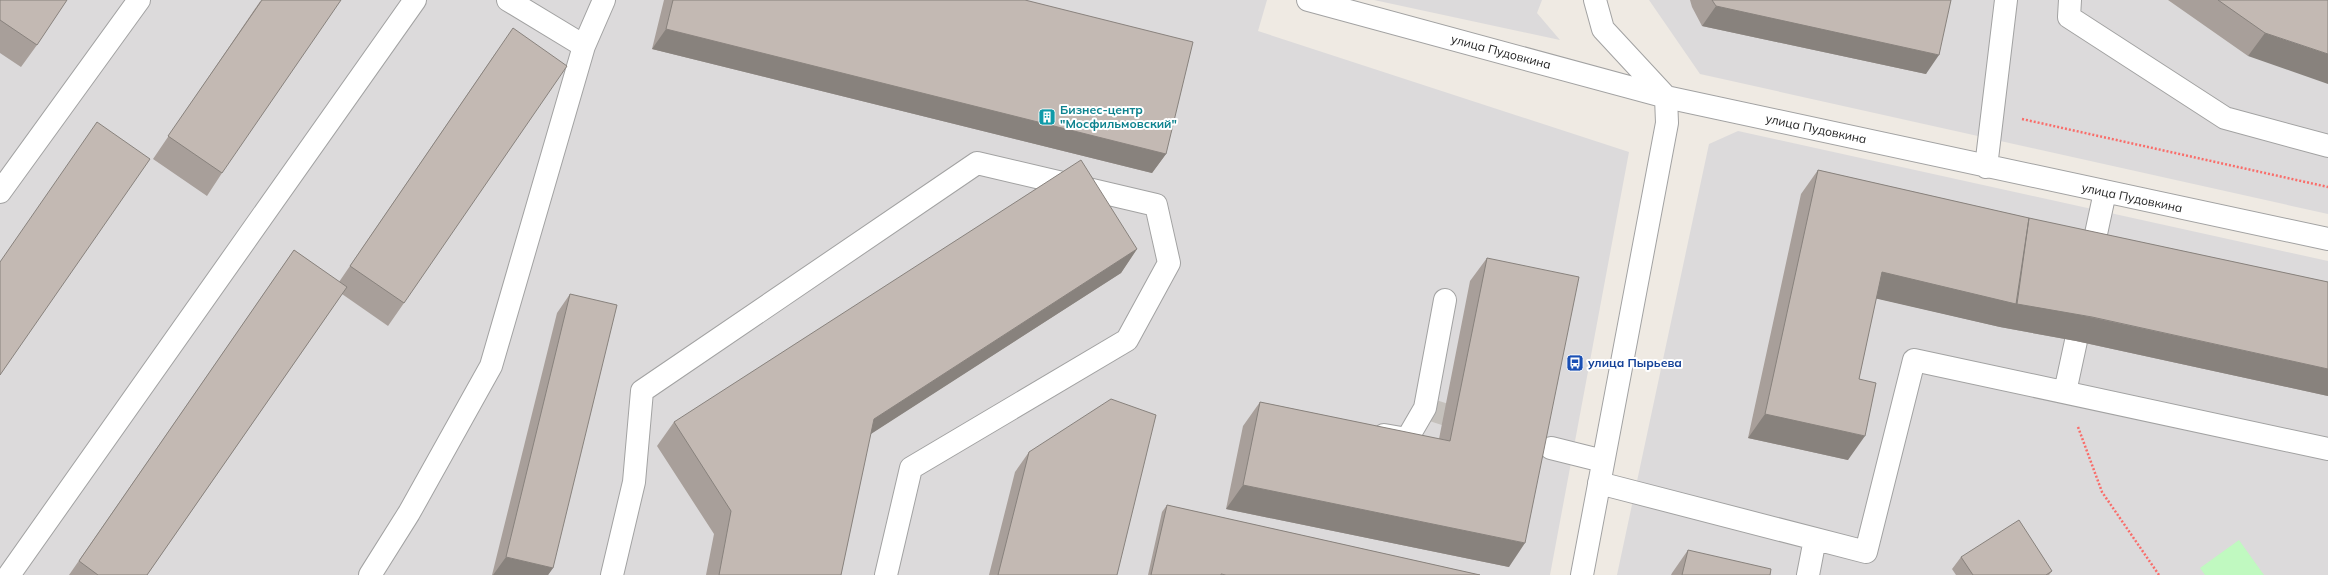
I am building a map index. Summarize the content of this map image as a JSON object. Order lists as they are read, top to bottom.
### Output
{
  "streets": {
    "street": ["улица Пудовкина"]
  },
  "places": {
    "building": ["Бизнес-центр \"Мосфильмовский\""],
    "bus stop": ["улица Пырьева"]
  }
}
